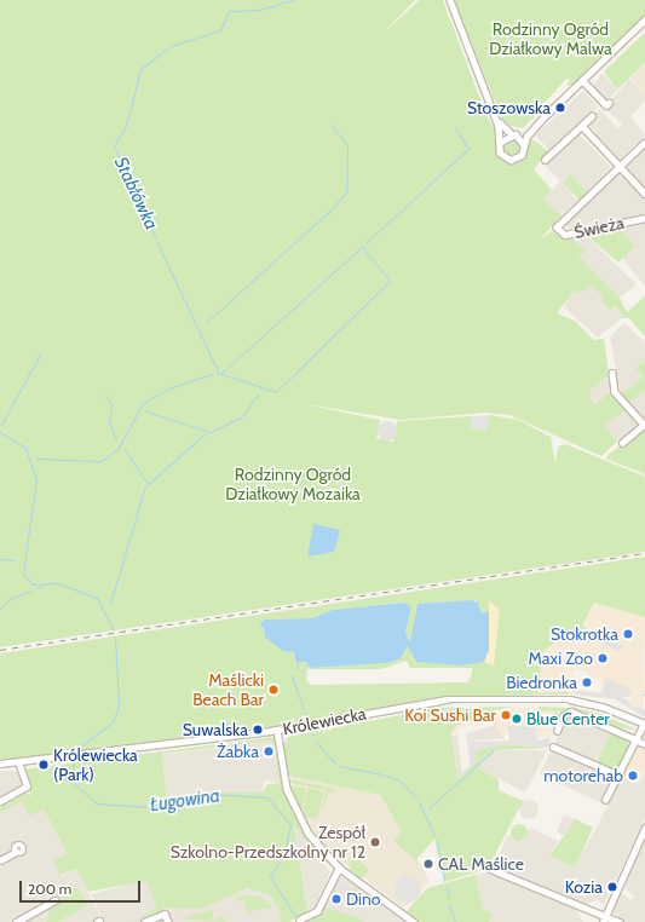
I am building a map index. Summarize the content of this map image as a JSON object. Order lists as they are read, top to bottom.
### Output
{
  "streets": {
    "street": ["Świeża", "Królewiecka"]
  },
  "water": ["Stabłówka", "Ługowina"],
  "parks": ["Rodzinny Ogród Działkowy Malwa", "Rodzinny Ogród Działkowy Mozaika"],
  "places": [
    "Stoszowska",
    "Stokrotka",
    "Maxi Zoo",
    "Biedronka",
    "Maślicki Beach Bar",
    "Koi Sushi Bar",
    "Blue Center",
    "Suwalska",
    "Żabka",
    "Królewiecka (Park)",
    "motorehab",
    "Zespół Szkolno-Przedszkolny nr 12",
    "CAL Maślice",
    "Kozia",
    "Dino"
  ],
  "scale_bar": "200 m"
}
